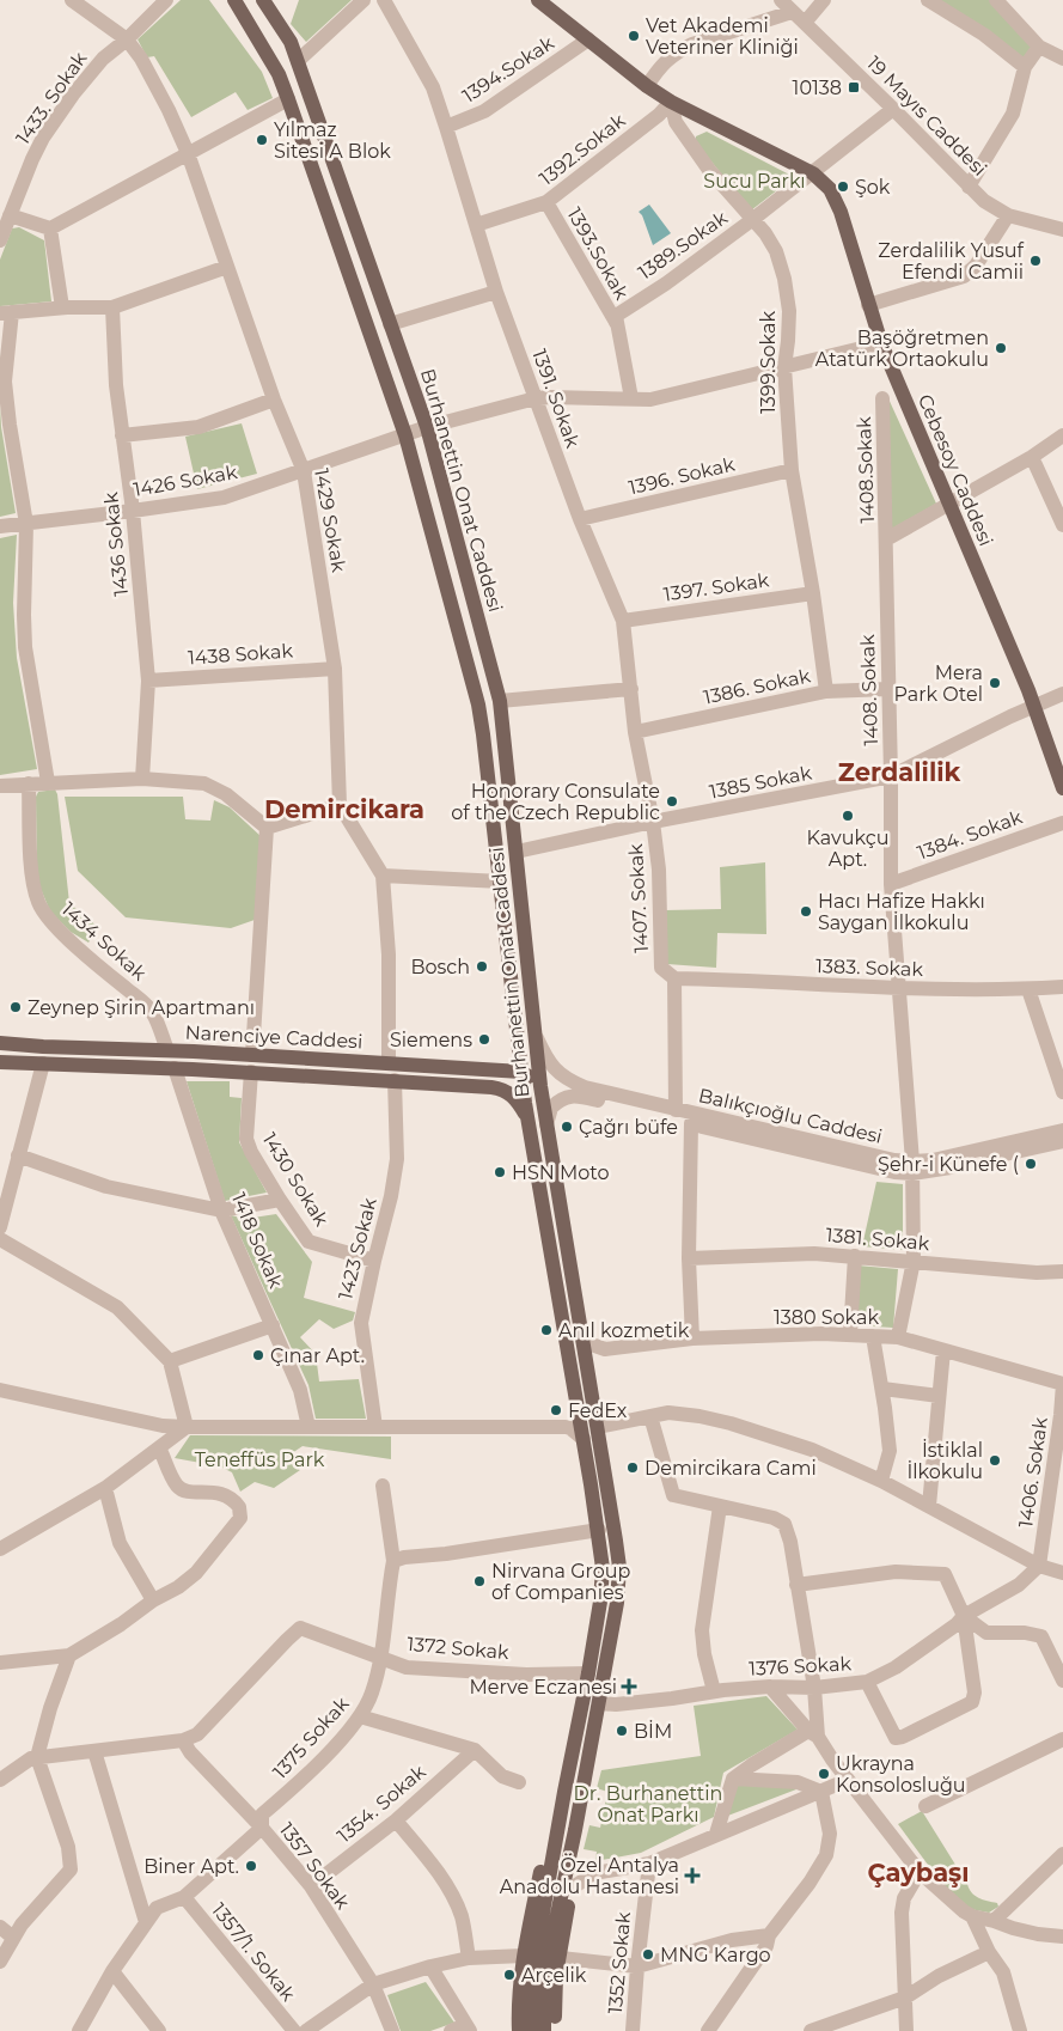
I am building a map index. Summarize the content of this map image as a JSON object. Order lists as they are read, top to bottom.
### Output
{
  "streets": {
    "main road": ["Cebesoy Caddesi", "Burhanettin Onat Caddesi", "Narenciye Caddesi"],
    "street": [
      "1394.Sokak",
      "1433. Sokak",
      "19 Mayıs Caddesi",
      "1392.Sokak",
      "1389.Sokak",
      "1393.Sokak",
      "1399.Sokak",
      "1391. Sokak",
      "1408.Sokak",
      "1396. Sokak",
      "1426 Sokak",
      "1429 Sokak",
      "1436 Sokak",
      "1397. Sokak",
      "1438 Sokak",
      "1386. Sokak",
      "1408. Sokak",
      "1385 Sokak",
      "1384. Sokak",
      "1407. Sokak",
      "1434 Sokak",
      "1383. Sokak",
      "Balıkçıoğlu Caddesi",
      "1430 Sokak",
      "1381. Sokak",
      "1418 Sokak",
      "1423 Sokak",
      "1380 Sokak",
      "1406. Sokak",
      "1372 Sokak",
      "1376 Sokak",
      "1375 Sokak",
      "1354. Sokak",
      "1357 Sokak",
      "1357/1. Sokak",
      "1352 Sokak"
    ]
  },
  "crossings": [
    ["1394.Sokak", "1391. Sokak"],
    ["1394.Sokak", "Cebesoy Caddesi"],
    ["1433. Sokak", "1429 Sokak"],
    ["19 Mayıs Caddesi", "1389.Sokak"],
    ["1392.Sokak", "1393.Sokak"],
    ["1392.Sokak", "1399.Sokak"],
    ["1392.Sokak", "1391. Sokak"],
    ["1392.Sokak", "Cebesoy Caddesi"],
    ["1389.Sokak", "1393.Sokak"],
    ["1389.Sokak", "1399.Sokak"],
    ["1389.Sokak", "Cebesoy Caddesi"],
    ["1399.Sokak", "Cebesoy Caddesi"],
    ["1399.Sokak", "1396. Sokak"],
    ["1399.Sokak", "1426 Sokak"],
    ["1399.Sokak", "1397. Sokak"],
    ["1399.Sokak", "1386. Sokak"],
    ["1391. Sokak", "1396. Sokak"],
    ["1391. Sokak", "1426 Sokak"],
    ["1391. Sokak", "1397. Sokak"],
    ["1391. Sokak", "1386. Sokak"],
    ["1391. Sokak", "1385 Sokak"],
    ["1391. Sokak", "1407. Sokak"],
    ["1408.Sokak", "1408. Sokak"],
    ["Cebesoy Caddesi", "1426 Sokak"],
    ["Cebesoy Caddesi", "1385 Sokak"],
    ["1426 Sokak", "Burhanettin Onat Caddesi"],
    ["1426 Sokak", "1429 Sokak"],
    ["1426 Sokak", "1436 Sokak"],
    ["Burhanettin Onat Caddesi", "1385 Sokak"],
    ["Burhanettin Onat Caddesi", "Narenciye Caddesi"],
    ["Burhanettin Onat Caddesi", "Balıkçıoğlu Caddesi"],
    ["Burhanettin Onat Caddesi", "1380 Sokak"],
    ["Burhanettin Onat Caddesi", "1372 Sokak"],
    ["Burhanettin Onat Caddesi", "1376 Sokak"],
    ["1429 Sokak", "1438 Sokak"],
    ["1429 Sokak", "Narenciye Caddesi"],
    ["1436 Sokak", "1438 Sokak"],
    ["1386. Sokak", "1408. Sokak"],
    ["1408. Sokak", "1385 Sokak"],
    ["1408. Sokak", "1384. Sokak"],
    ["1408. Sokak", "1383. Sokak"],
    ["1408. Sokak", "Balıkçıoğlu Caddesi"],
    ["1408. Sokak", "1381. Sokak"],
    ["1408. Sokak", "1380 Sokak"],
    ["1385 Sokak", "1407. Sokak"],
    ["1407. Sokak", "1383. Sokak"],
    ["1407. Sokak", "Balıkçıoğlu Caddesi"],
    ["1434 Sokak", "Narenciye Caddesi"],
    ["Narenciye Caddesi", "1430 Sokak"],
    ["Narenciye Caddesi", "1418 Sokak"],
    ["Narenciye Caddesi", "1423 Sokak"],
    ["1430 Sokak", "1423 Sokak"],
    ["1380 Sokak", "1406. Sokak"],
    ["1406. Sokak", "1376 Sokak"],
    ["1372 Sokak", "1375 Sokak"],
    ["1372 Sokak", "1357 Sokak"],
    ["1375 Sokak", "1357 Sokak"],
    ["1375 Sokak", "1357/1. Sokak"],
    ["1354. Sokak", "1357 Sokak"]
  ],
  "districts": ["Zerdalilik", "Demircikara", "Çaybaşı"],
  "parks": ["Sucu Parkı", "Teneffüs Park", "Dr. Burhanettin Onat Parkı"],
  "places": {
    "other": [
      "Vet Akademi Veteriner Kliniği",
      "Yılmaz Sitesi A Blok",
      "Şok",
      "Zerdalilik Yusuf Efendi Camii",
      "Başöğretmen Atatürk Ortaokulu",
      "Mera Park Otel",
      "Honorary Consulate of the Czech Republic",
      "Kavukçu Apt.",
      "Hacı Hafize Hakkı Saygan İlkokulu",
      "Bosch",
      "Zeynep Şirin Apartmanı",
      "Siemens",
      "Çağrı büfe",
      "Şehr-i Künefe (",
      "HSN Moto",
      "Anıl kozmetik",
      "Çınar Apt.",
      "FedEx",
      "İstiklal İlkokulu",
      "Demircikara Cami",
      "Nirvana Group of Companies",
      "BİM",
      "Ukrayna Konsolosluğu",
      "Biner Apt.",
      "MNG Kargo",
      "Arçelik"
    ],
    "transit": ["10138"],
    "health": ["Merve Eczanesi", "Özel Antalya Anadolu Hastanesi"]
  }
}
